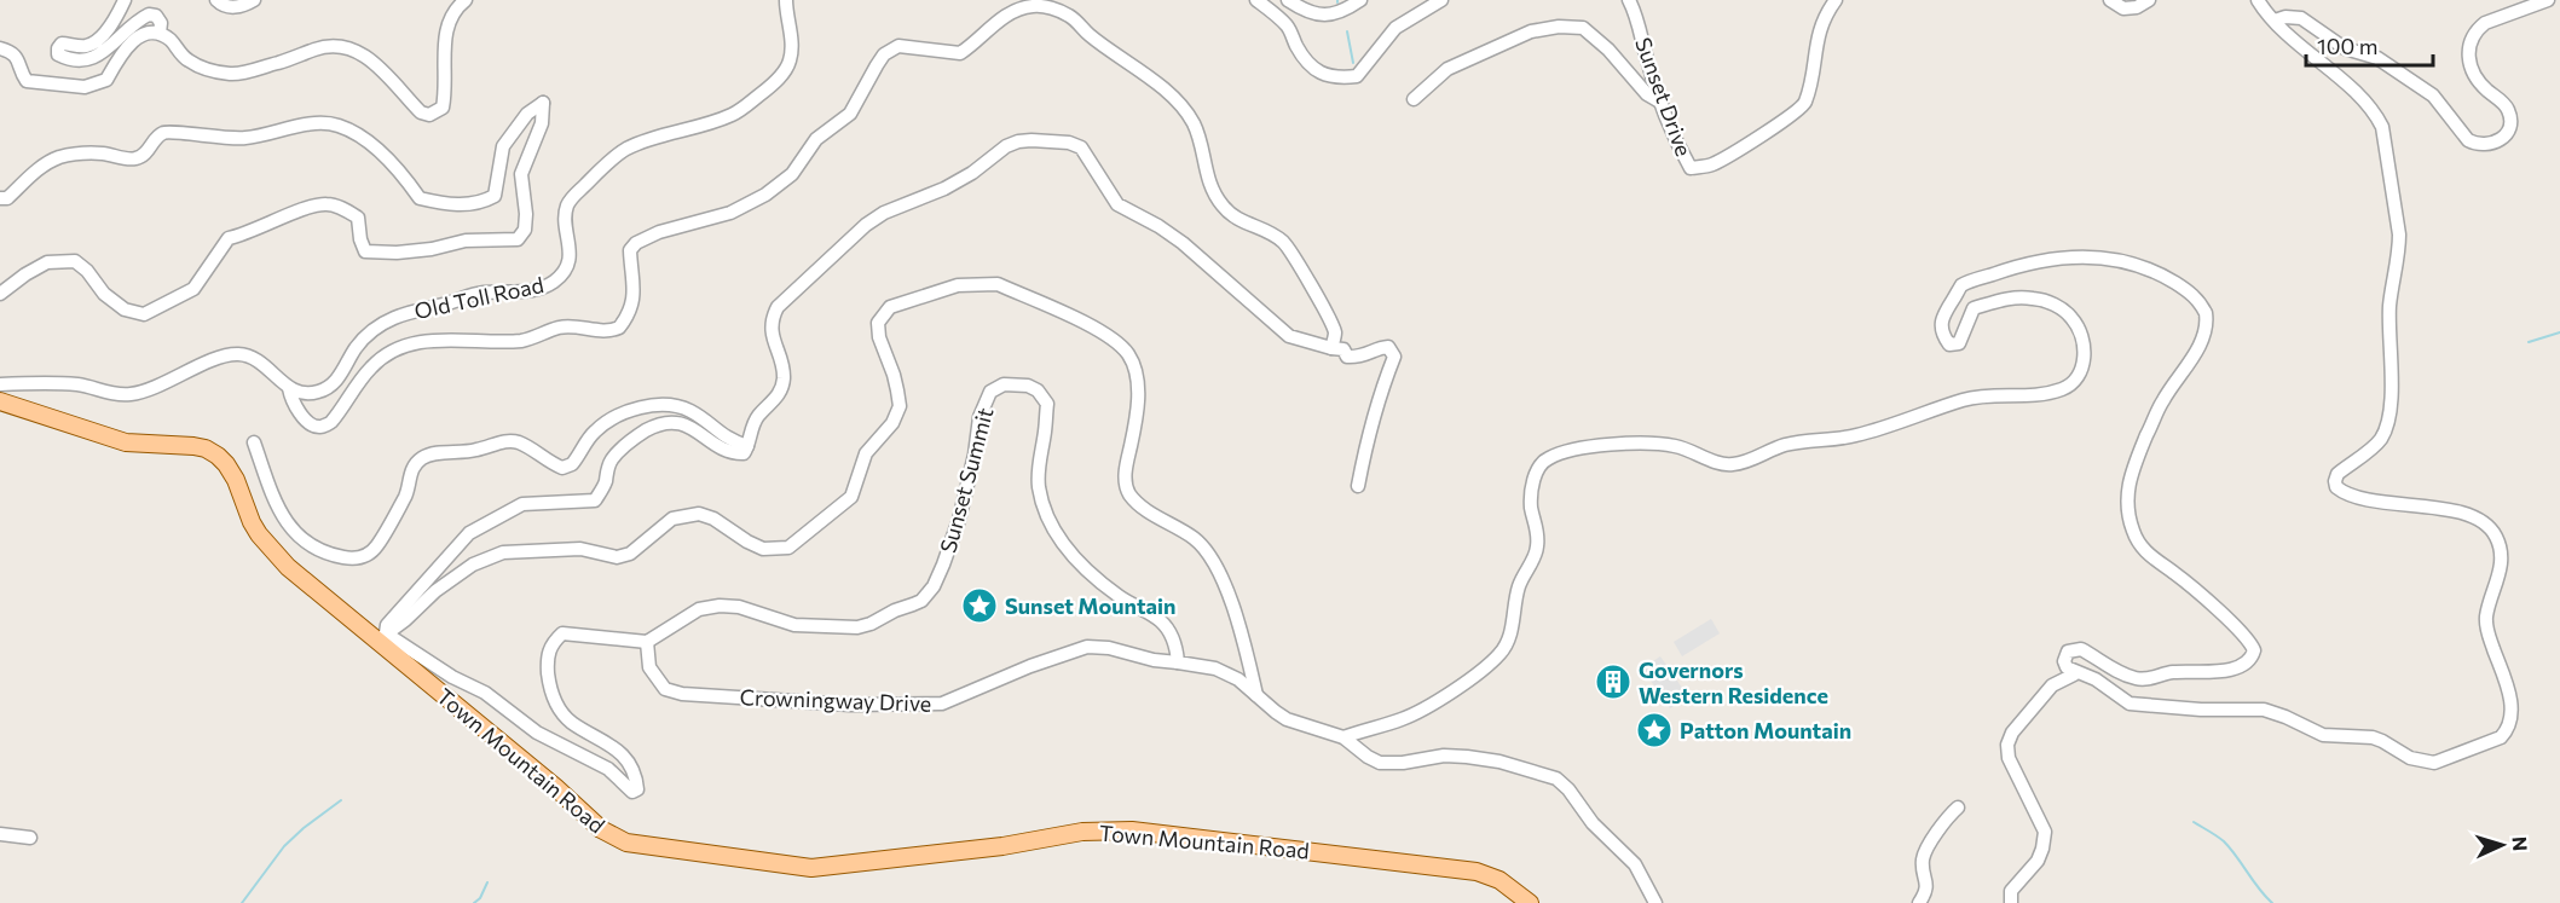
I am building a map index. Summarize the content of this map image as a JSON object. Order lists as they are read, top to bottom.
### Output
{
  "streets": {
    "main road": ["Town Mountain Road"],
    "street": [
      "Sunset Drive",
      "Old Toll Road",
      "Sunset Summit",
      "Crowningway Drive"
    ]
  },
  "crossings": [
    ["Sunset Summit", "Crowningway Drive"]
  ],
  "places": {
    "place": ["Sunset Mountain", "Patton Mountain"],
    "building": ["Governors Western Residence"]
  },
  "scale_bar": "100 m",
  "north": "right"
}
